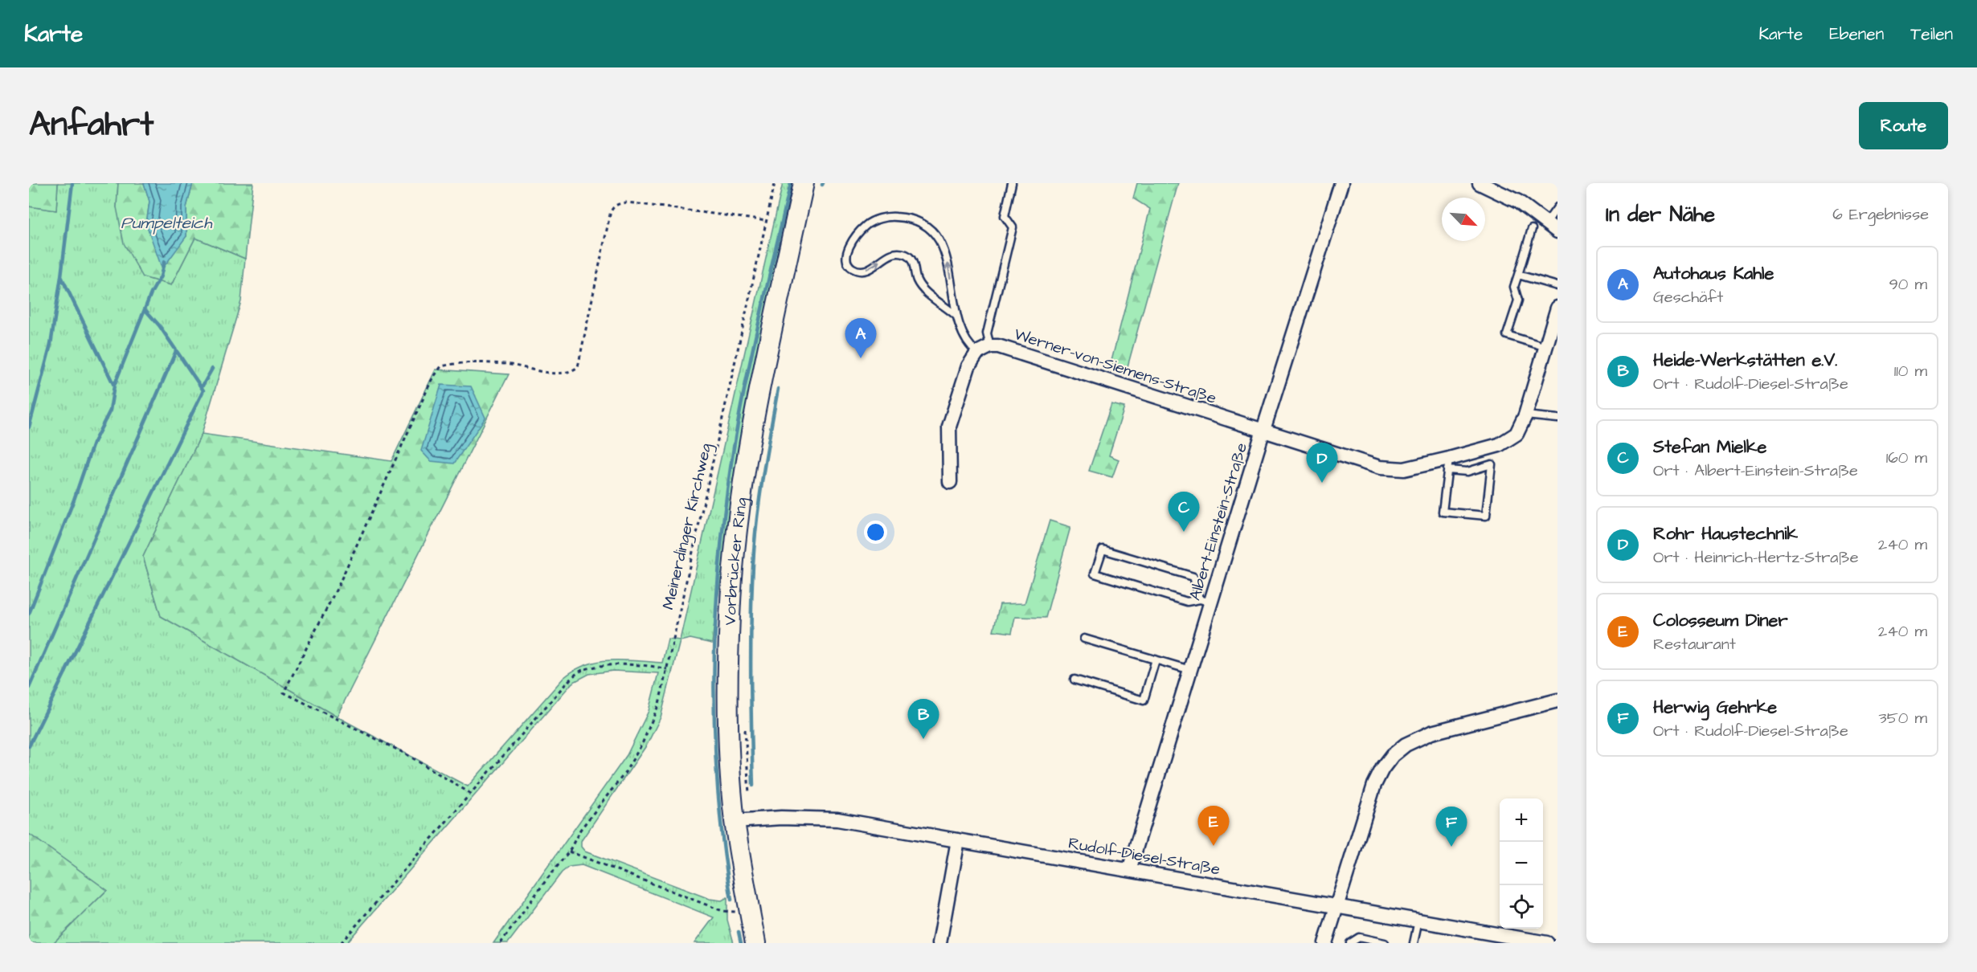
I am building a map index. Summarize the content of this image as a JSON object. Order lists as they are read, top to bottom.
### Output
{
  "streets": {
    "main road": ["Vorbrücker Ring"],
    "street": ["Werner-von-Siemens-Straße", "Albert-Einstein-Straße", "Rudolf-Diesel-Straße"],
    "path": ["Meinerdinger Kirchweg"]
  },
  "crossings": [
    ["Werner-von-Siemens-Straße", "Albert-Einstein-Straße"],
    ["Albert-Einstein-Straße", "Rudolf-Diesel-Straße"],
    ["Vorbrücker Ring", "Rudolf-Diesel-Straße"]
  ],
  "water": ["Pumpelteich"],
  "north": "bottom right",
  "page": {
    "header": "Karte",
    "nav": ["Karte", "Ebenen", "Teilen"],
    "title": "Anfahrt",
    "buttons": "Route",
    "heading": ["In der Nähe", "6 Ergebnisse"],
    "list": [
      {
        "mark": "A",
        "name": "Autohaus Kahle",
        "note": "Geschäft",
        "value": "90 m"
      },
      {
        "mark": "B",
        "name": "Heide-Werkstätten e.V.",
        "note": "Ort · Rudolf-Diesel-Straße",
        "value": "110 m"
      },
      {
        "mark": "C",
        "name": "Stefan Mielke",
        "note": "Ort · Albert-Einstein-Straße",
        "value": "160 m"
      },
      {
        "mark": "D",
        "name": "Rohr Haustechnik",
        "note": "Ort · Heinrich-Hertz-Straße",
        "value": "240 m"
      },
      {
        "mark": "E",
        "name": "Colosseum Diner",
        "note": "Restaurant",
        "value": "240 m"
      },
      {
        "mark": "F",
        "name": "Herwig Gehrke",
        "note": "Ort · Rudolf-Diesel-Straße",
        "value": "350 m"
      }
    ],
    "pins": [
      "A",
      "D",
      "C",
      "B",
      "E",
      "F"
    ],
    "map_buttons": ["+", "−"]
  }
}
